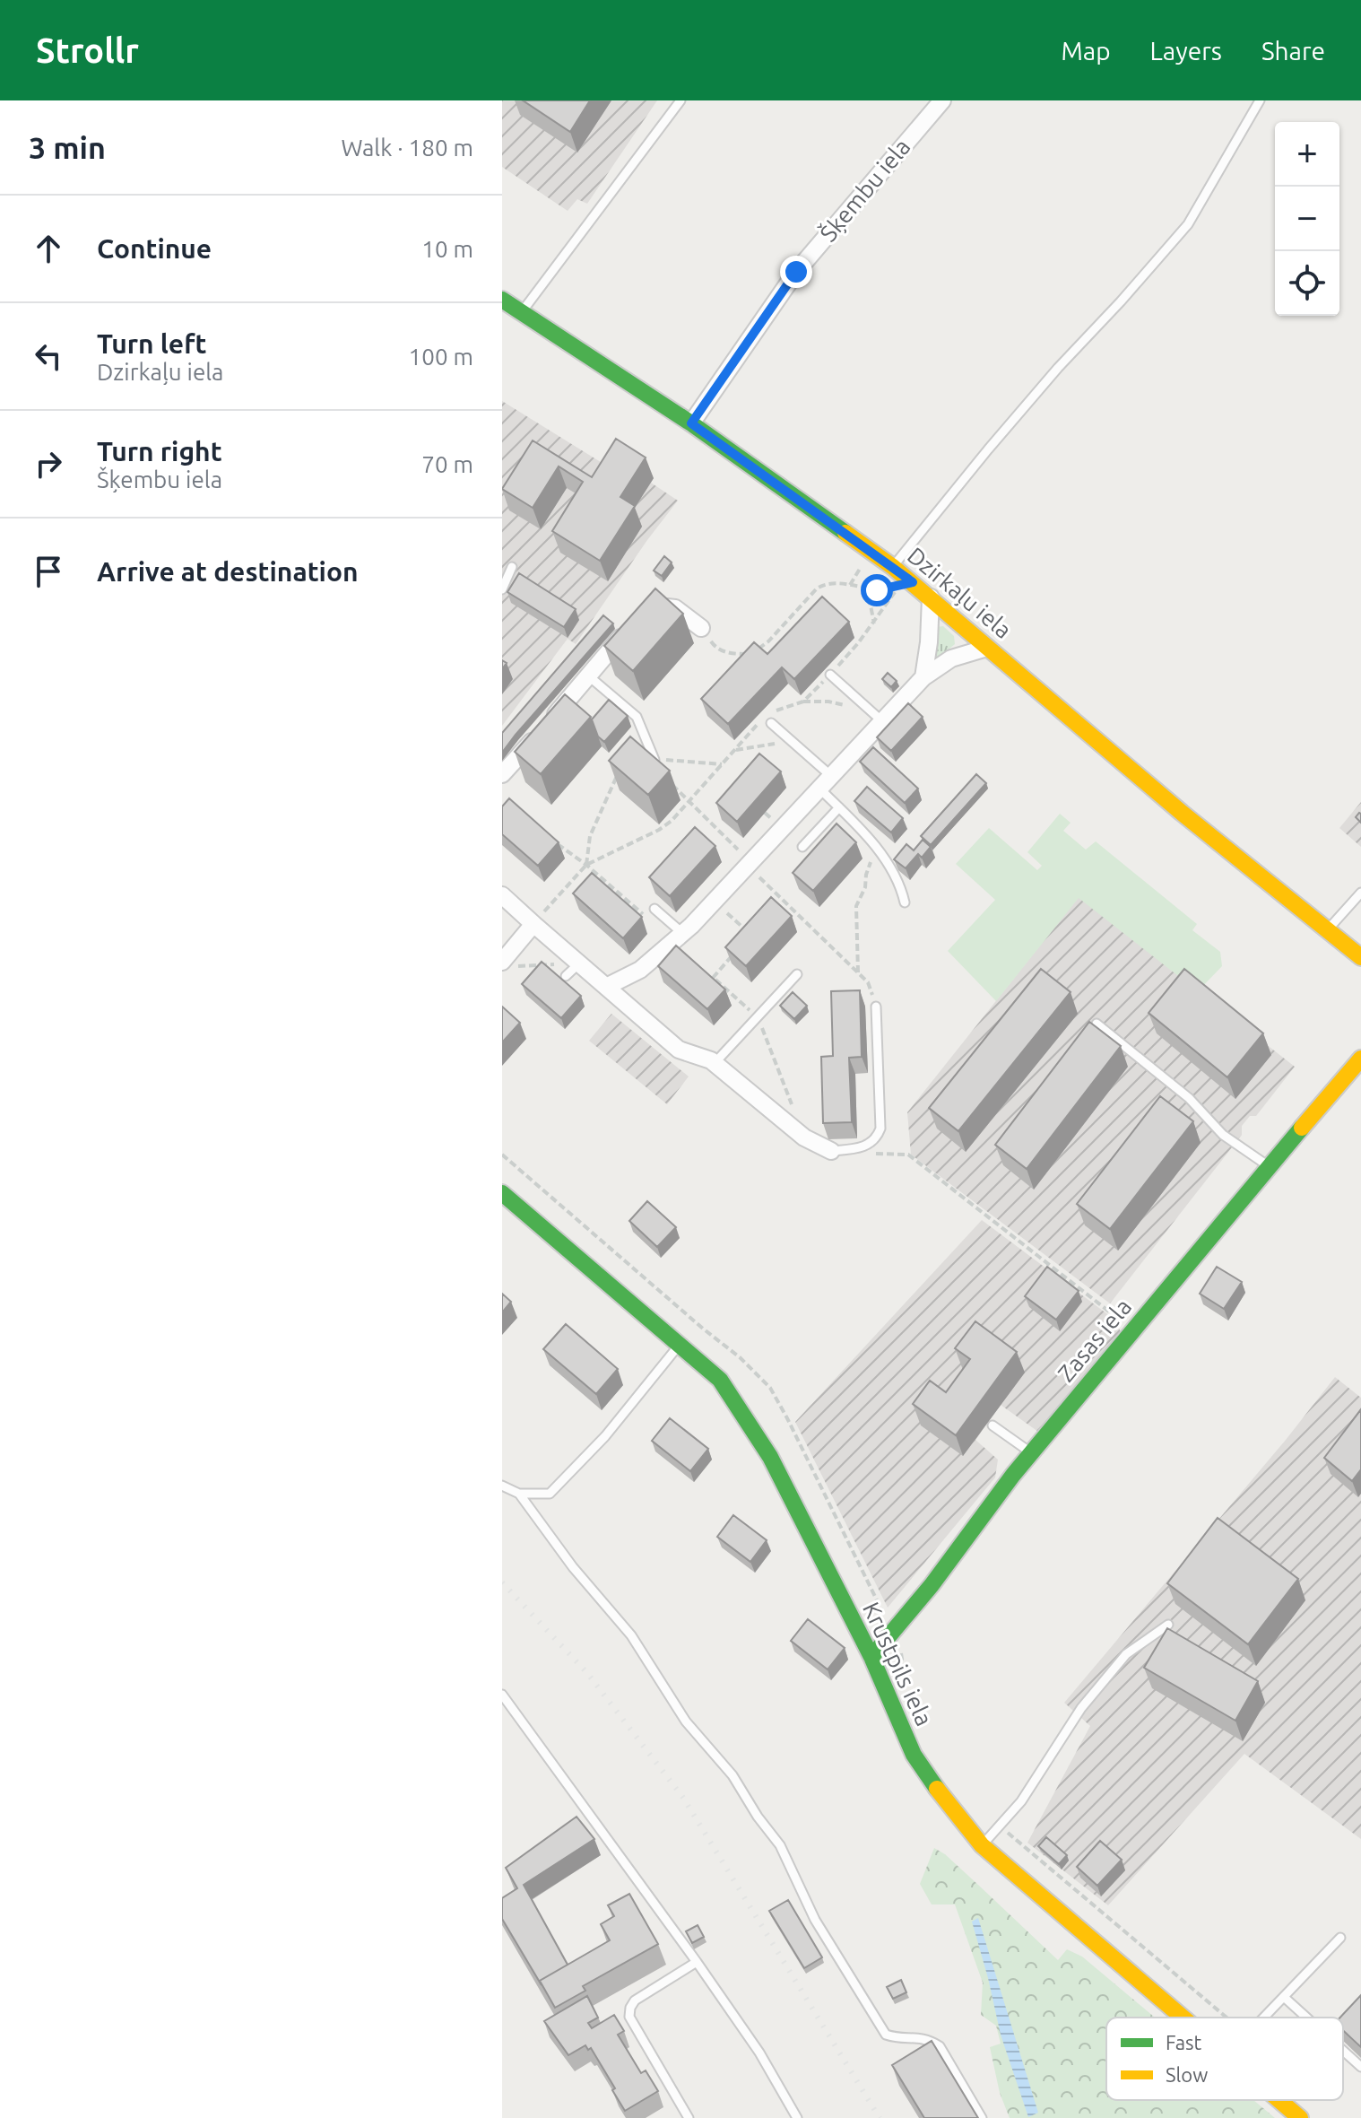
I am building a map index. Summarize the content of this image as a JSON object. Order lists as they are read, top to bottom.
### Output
{
  "streets": {
    "street": [
      "Šķembu iela",
      "Dzirkaļu iela",
      "Zasas iela",
      "Krustpils iela"
    ]
  },
  "crossings": [
    ["Šķembu iela", "Dzirkaļu iela"],
    ["Zasas iela", "Krustpils iela"]
  ],
  "legend": ["Fast", "Slow"],
  "page": {
    "header": "Strollr",
    "nav": ["Map", "Layers", "Share"],
    "heading": ["3 min", "Walk · 180 m"],
    "map_buttons": ["+", "−"],
    "list": [
      ["Continue", "10 m"],
      ["Turn left", "Dzirkaļu iela", "100 m"],
      ["Turn right", "Šķembu iela", "70 m"],
      "Arrive at destination"
    ]
  }
}
